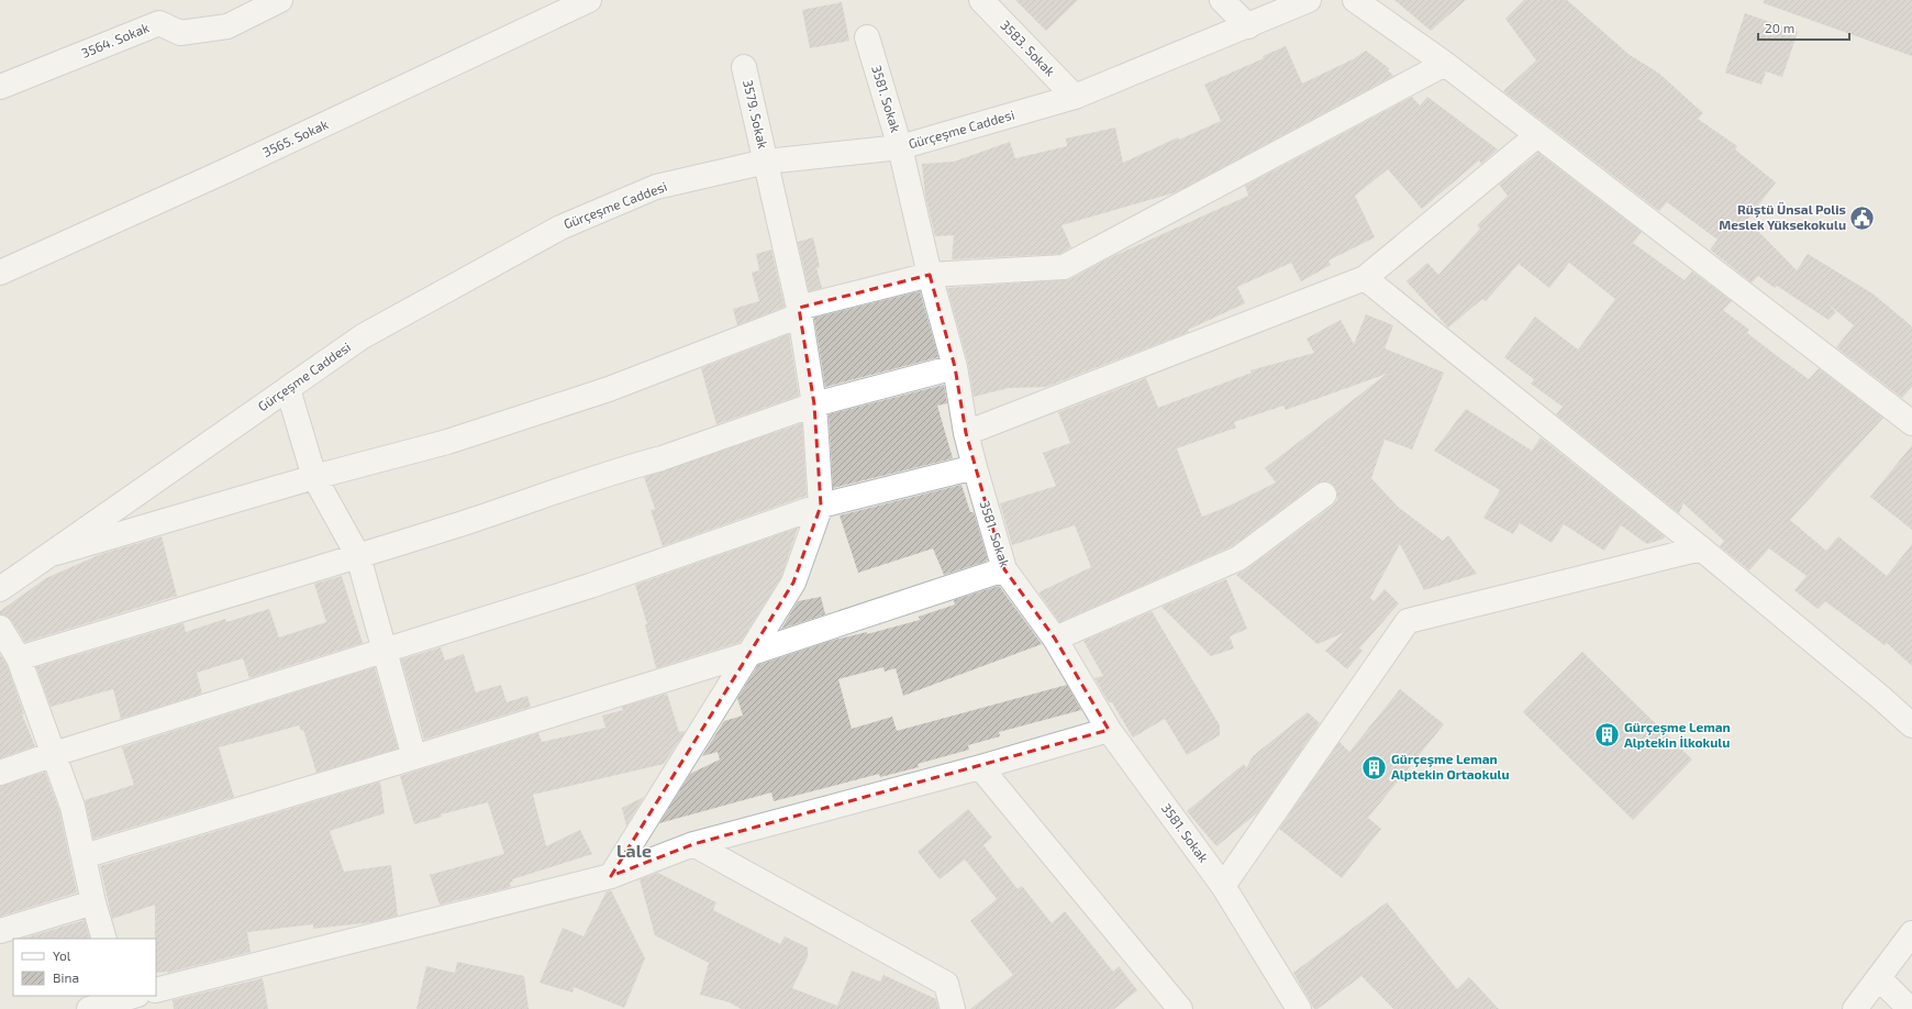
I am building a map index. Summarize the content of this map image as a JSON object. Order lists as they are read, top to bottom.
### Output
{
  "streets": {
    "street": [
      "3564. Sokak",
      "3583. Sokak",
      "3581. Sokak",
      "3579. Sokak",
      "Gürçeşme Caddesi",
      "3565. Sokak"
    ]
  },
  "crossings": [
    ["3583. Sokak", "Gürçeşme Caddesi"],
    ["3581. Sokak", "Gürçeşme Caddesi"],
    ["3579. Sokak", "Gürçeşme Caddesi"]
  ],
  "districts": ["Lale"],
  "places": {
    "public building": ["Rüştü Ünsal Polis Meslek Yüksekokulu"],
    "building": ["Gürçeşme Leman Alptekin İlkokulu", "Gürçeşme Leman Alptekin Ortaokulu"]
  },
  "legend": ["Yol", "Bina"],
  "scale_bar": "20 m"
}
